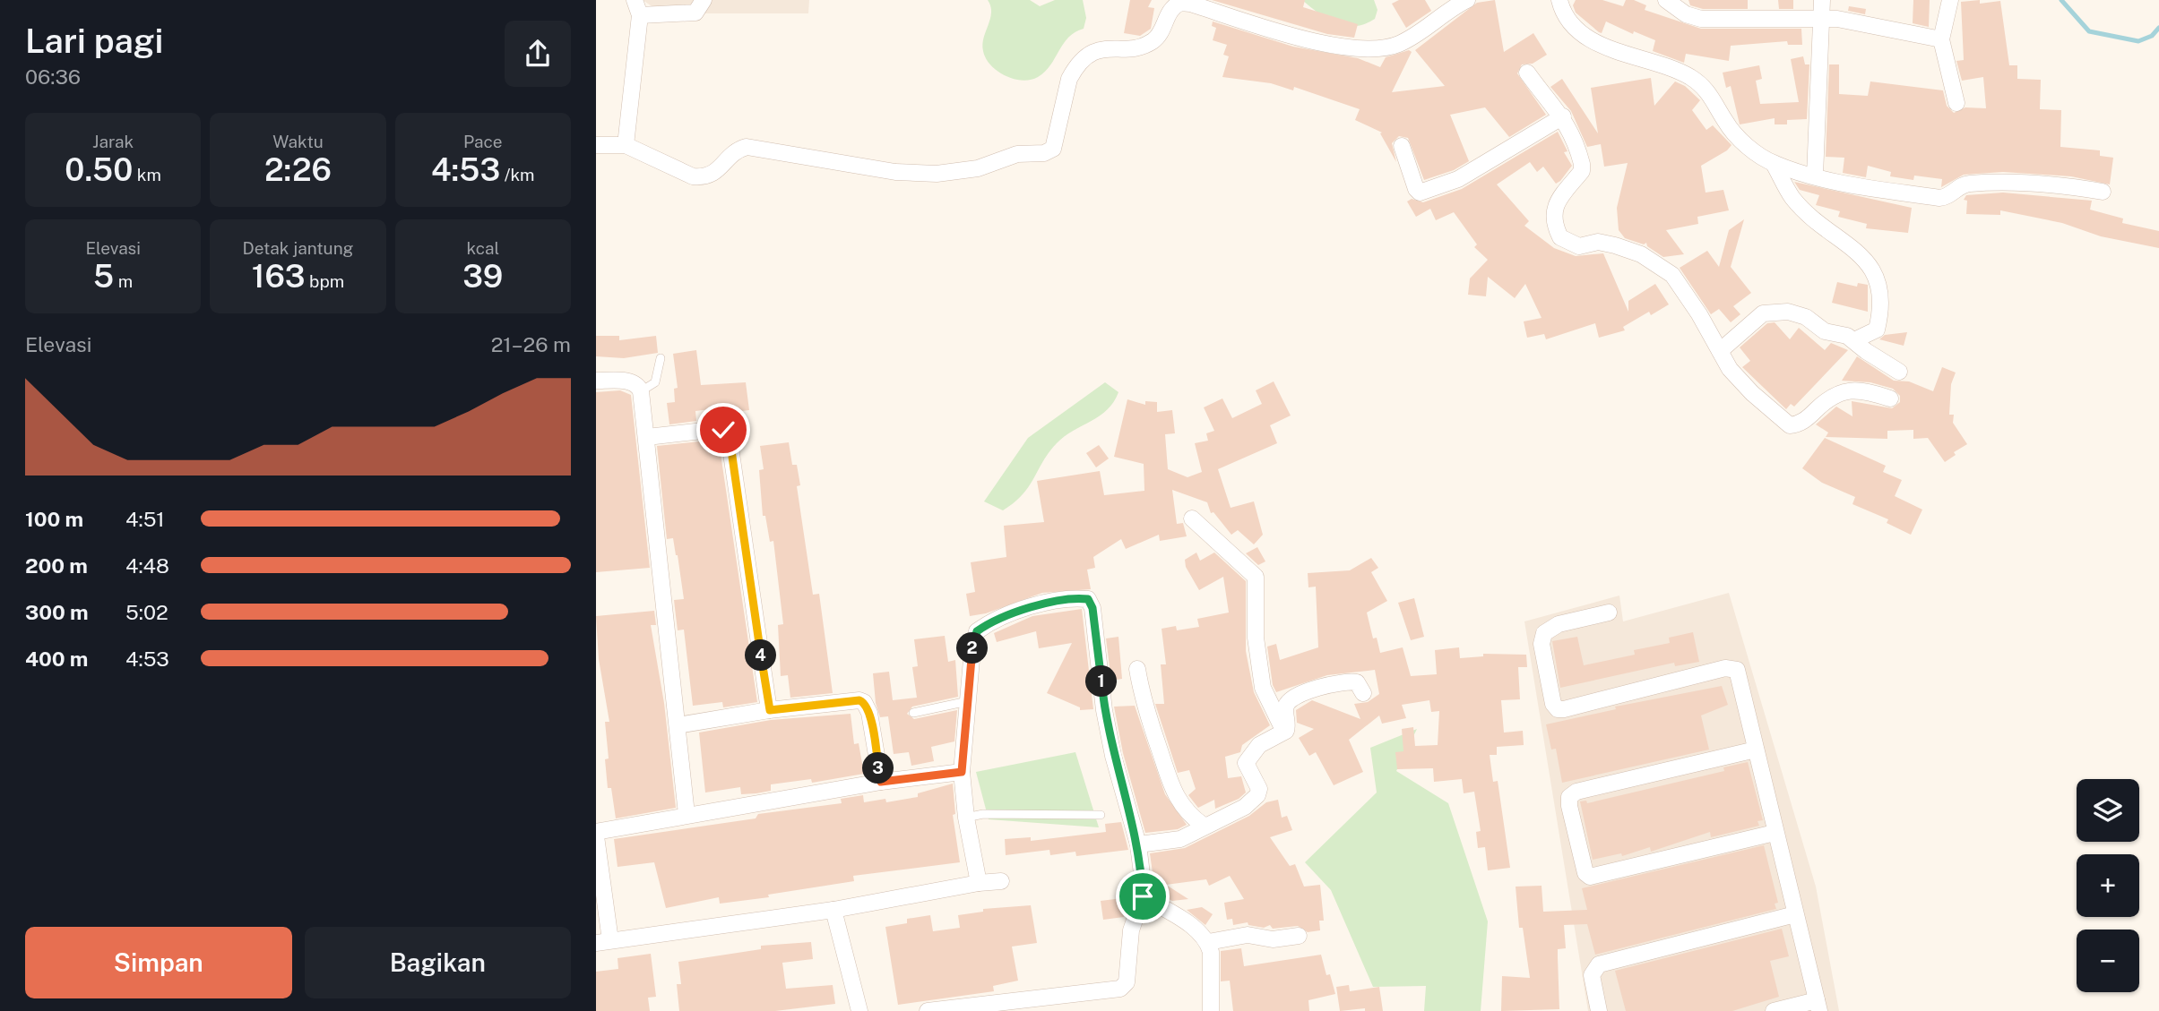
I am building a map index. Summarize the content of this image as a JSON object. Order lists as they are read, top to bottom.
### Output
{
  "page": {
    "heading": ["Lari pagi", "06:36"],
    "stats": [
      ["Jarak", "0.50 km"],
      ["Waktu", "2:26"],
      ["Pace", "4:53 /km"],
      ["Elevasi", "5 m"],
      ["Detak jantung", "163 bpm"],
      ["kcal", "39"]
    ],
    "chart": ["Elevasi", "21–26 m"],
    "list": [
      {
        "name": "100 m",
        "note": "4:51"
      },
      {
        "name": "200 m",
        "note": "4:48"
      },
      {
        "name": "300 m",
        "note": "5:02"
      },
      {
        "name": "400 m",
        "note": "4:53"
      }
    ],
    "pins": [
      "2",
      "4",
      "1",
      "3"
    ],
    "map_buttons": ["+", "−"],
    "buttons": ["Simpan", "Bagikan"]
  }
}
